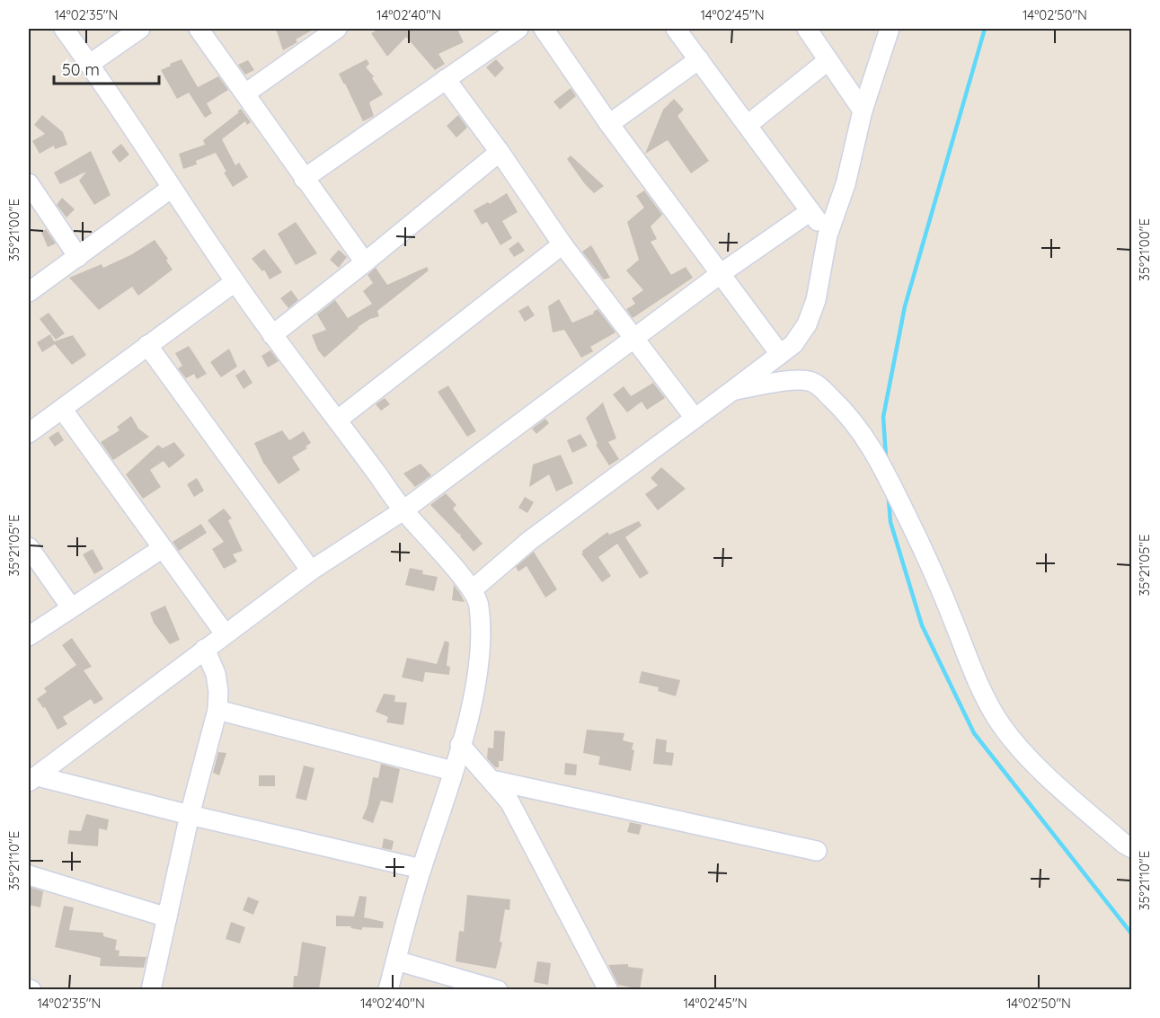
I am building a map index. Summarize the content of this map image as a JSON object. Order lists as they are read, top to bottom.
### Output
{
  "scale_bar": "50 m",
  "coordinates": [
    "14°02'35\"N",
    "14°02'40\"N",
    "14°02'45\"N",
    "14°02'50\"N",
    "35°21'00\"E",
    "35°21'05\"E",
    "35°21'10\"E"
  ]
}
